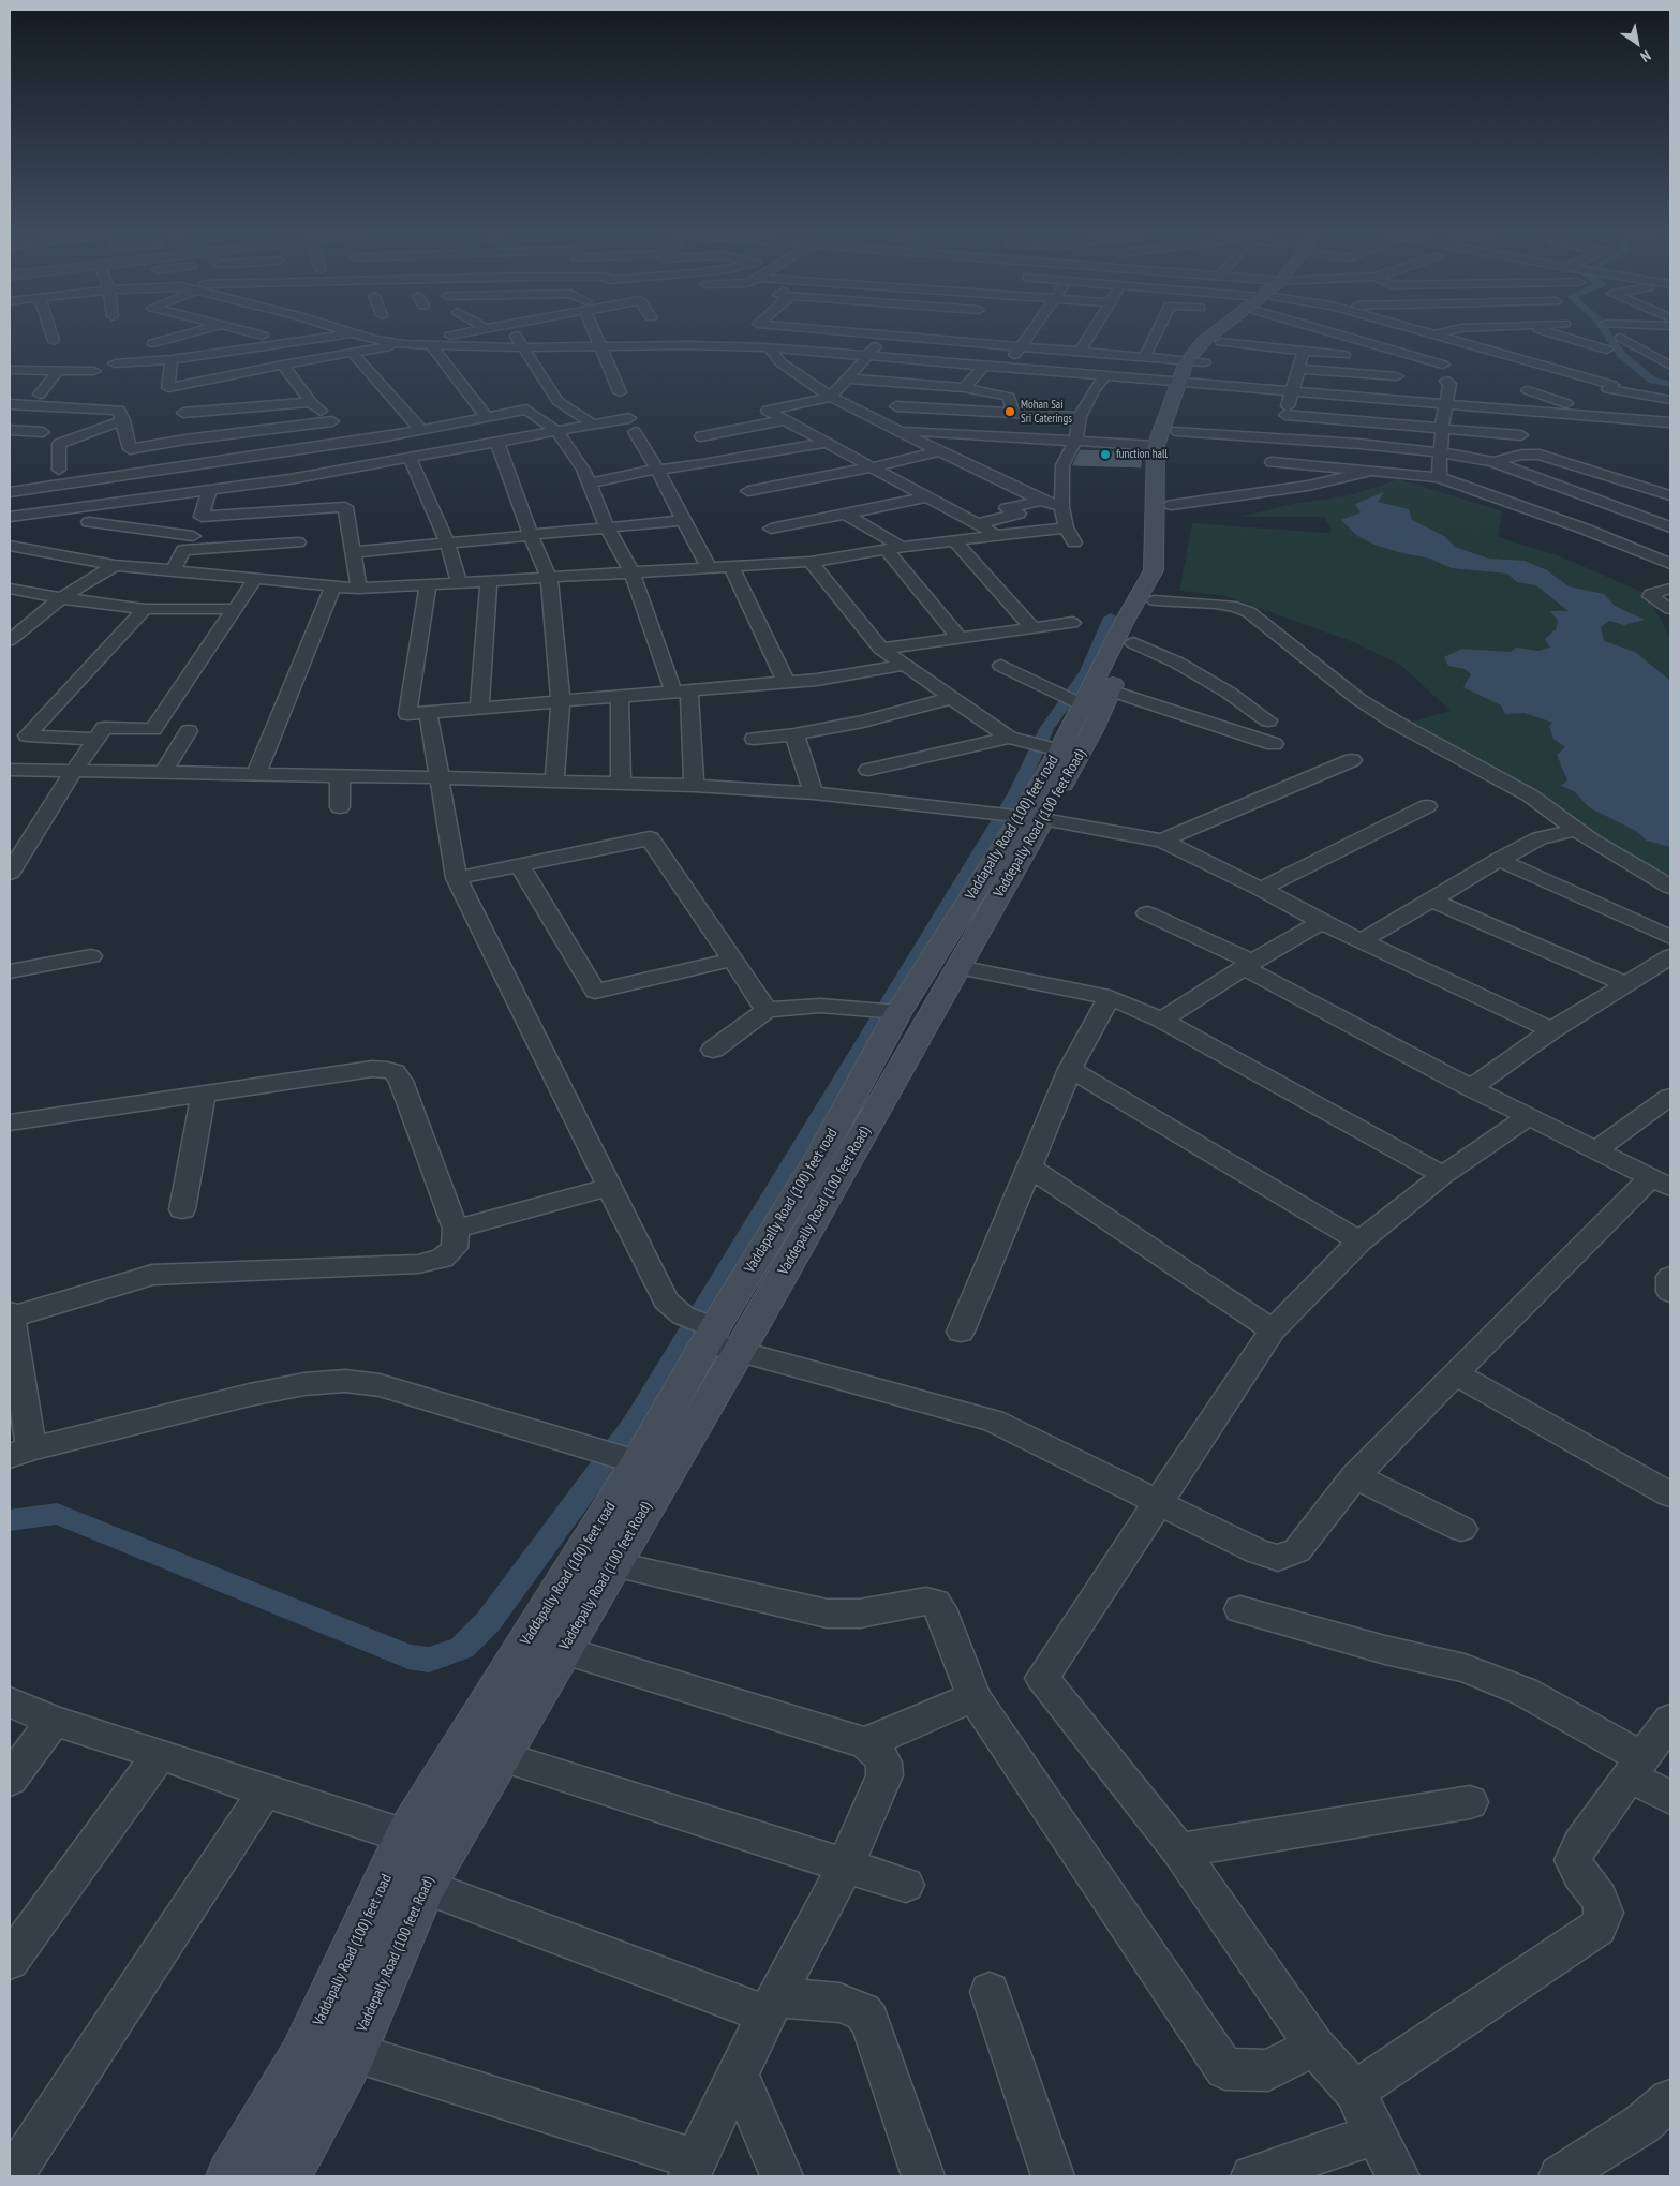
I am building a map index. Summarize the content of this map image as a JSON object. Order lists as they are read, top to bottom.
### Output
{
  "streets": {
    "main road": ["Vaddepally Road (100 feet Road)", "Vaddapally Road (100) feet road"]
  },
  "crossings": [
    ["Vaddepally Road (100 feet Road)", "Vaddapally Road (100) feet road"]
  ],
  "places": ["Mohan Sai Sri Caterings", "function hall"],
  "north": "bottom right"
}
